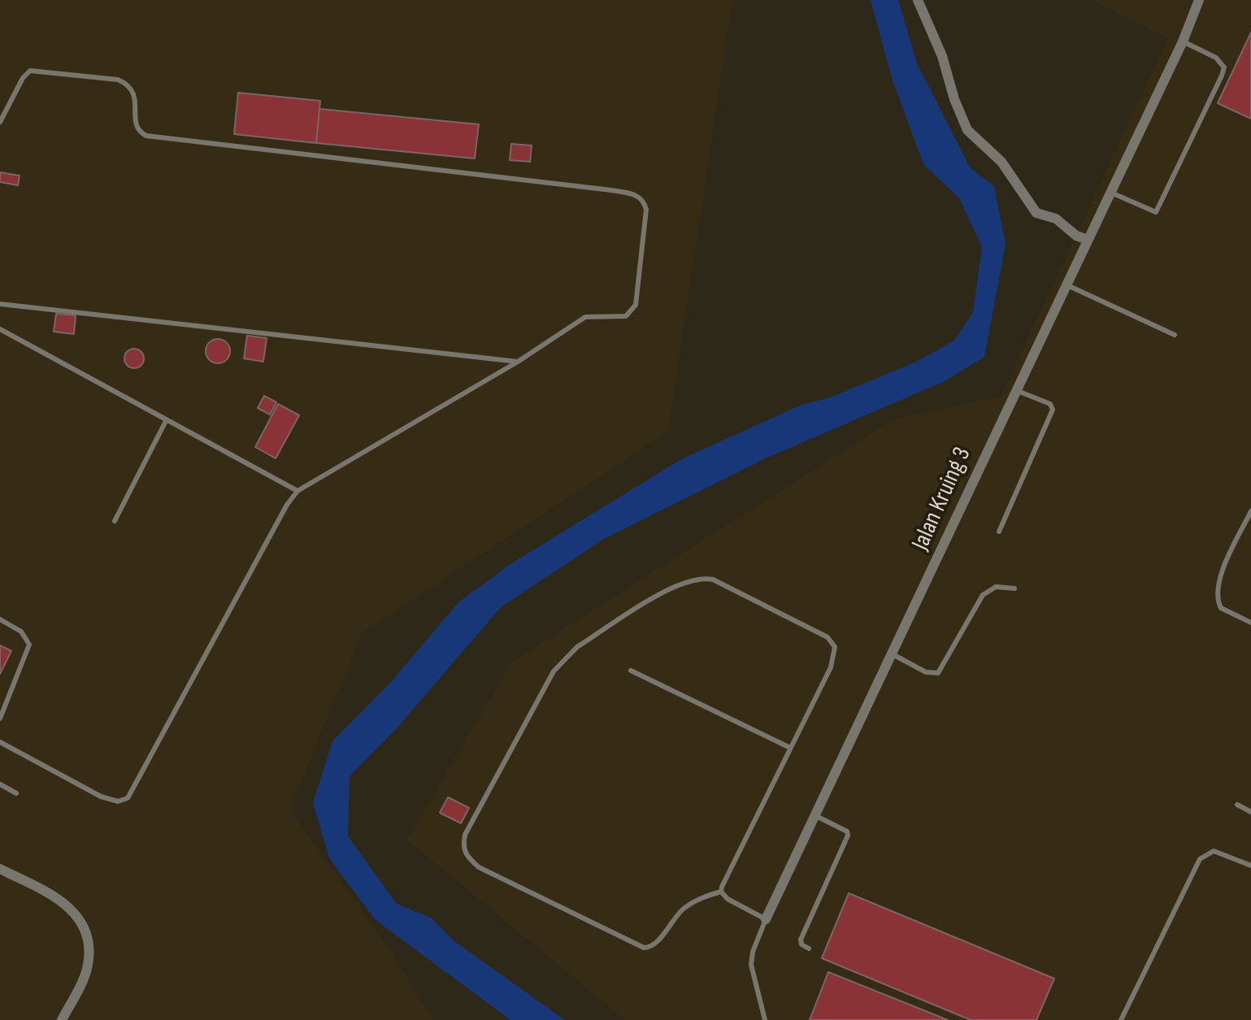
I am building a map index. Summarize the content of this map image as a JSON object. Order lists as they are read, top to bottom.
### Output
{
  "streets": {
    "street": ["Jalan Kruing 3"]
  }
}
